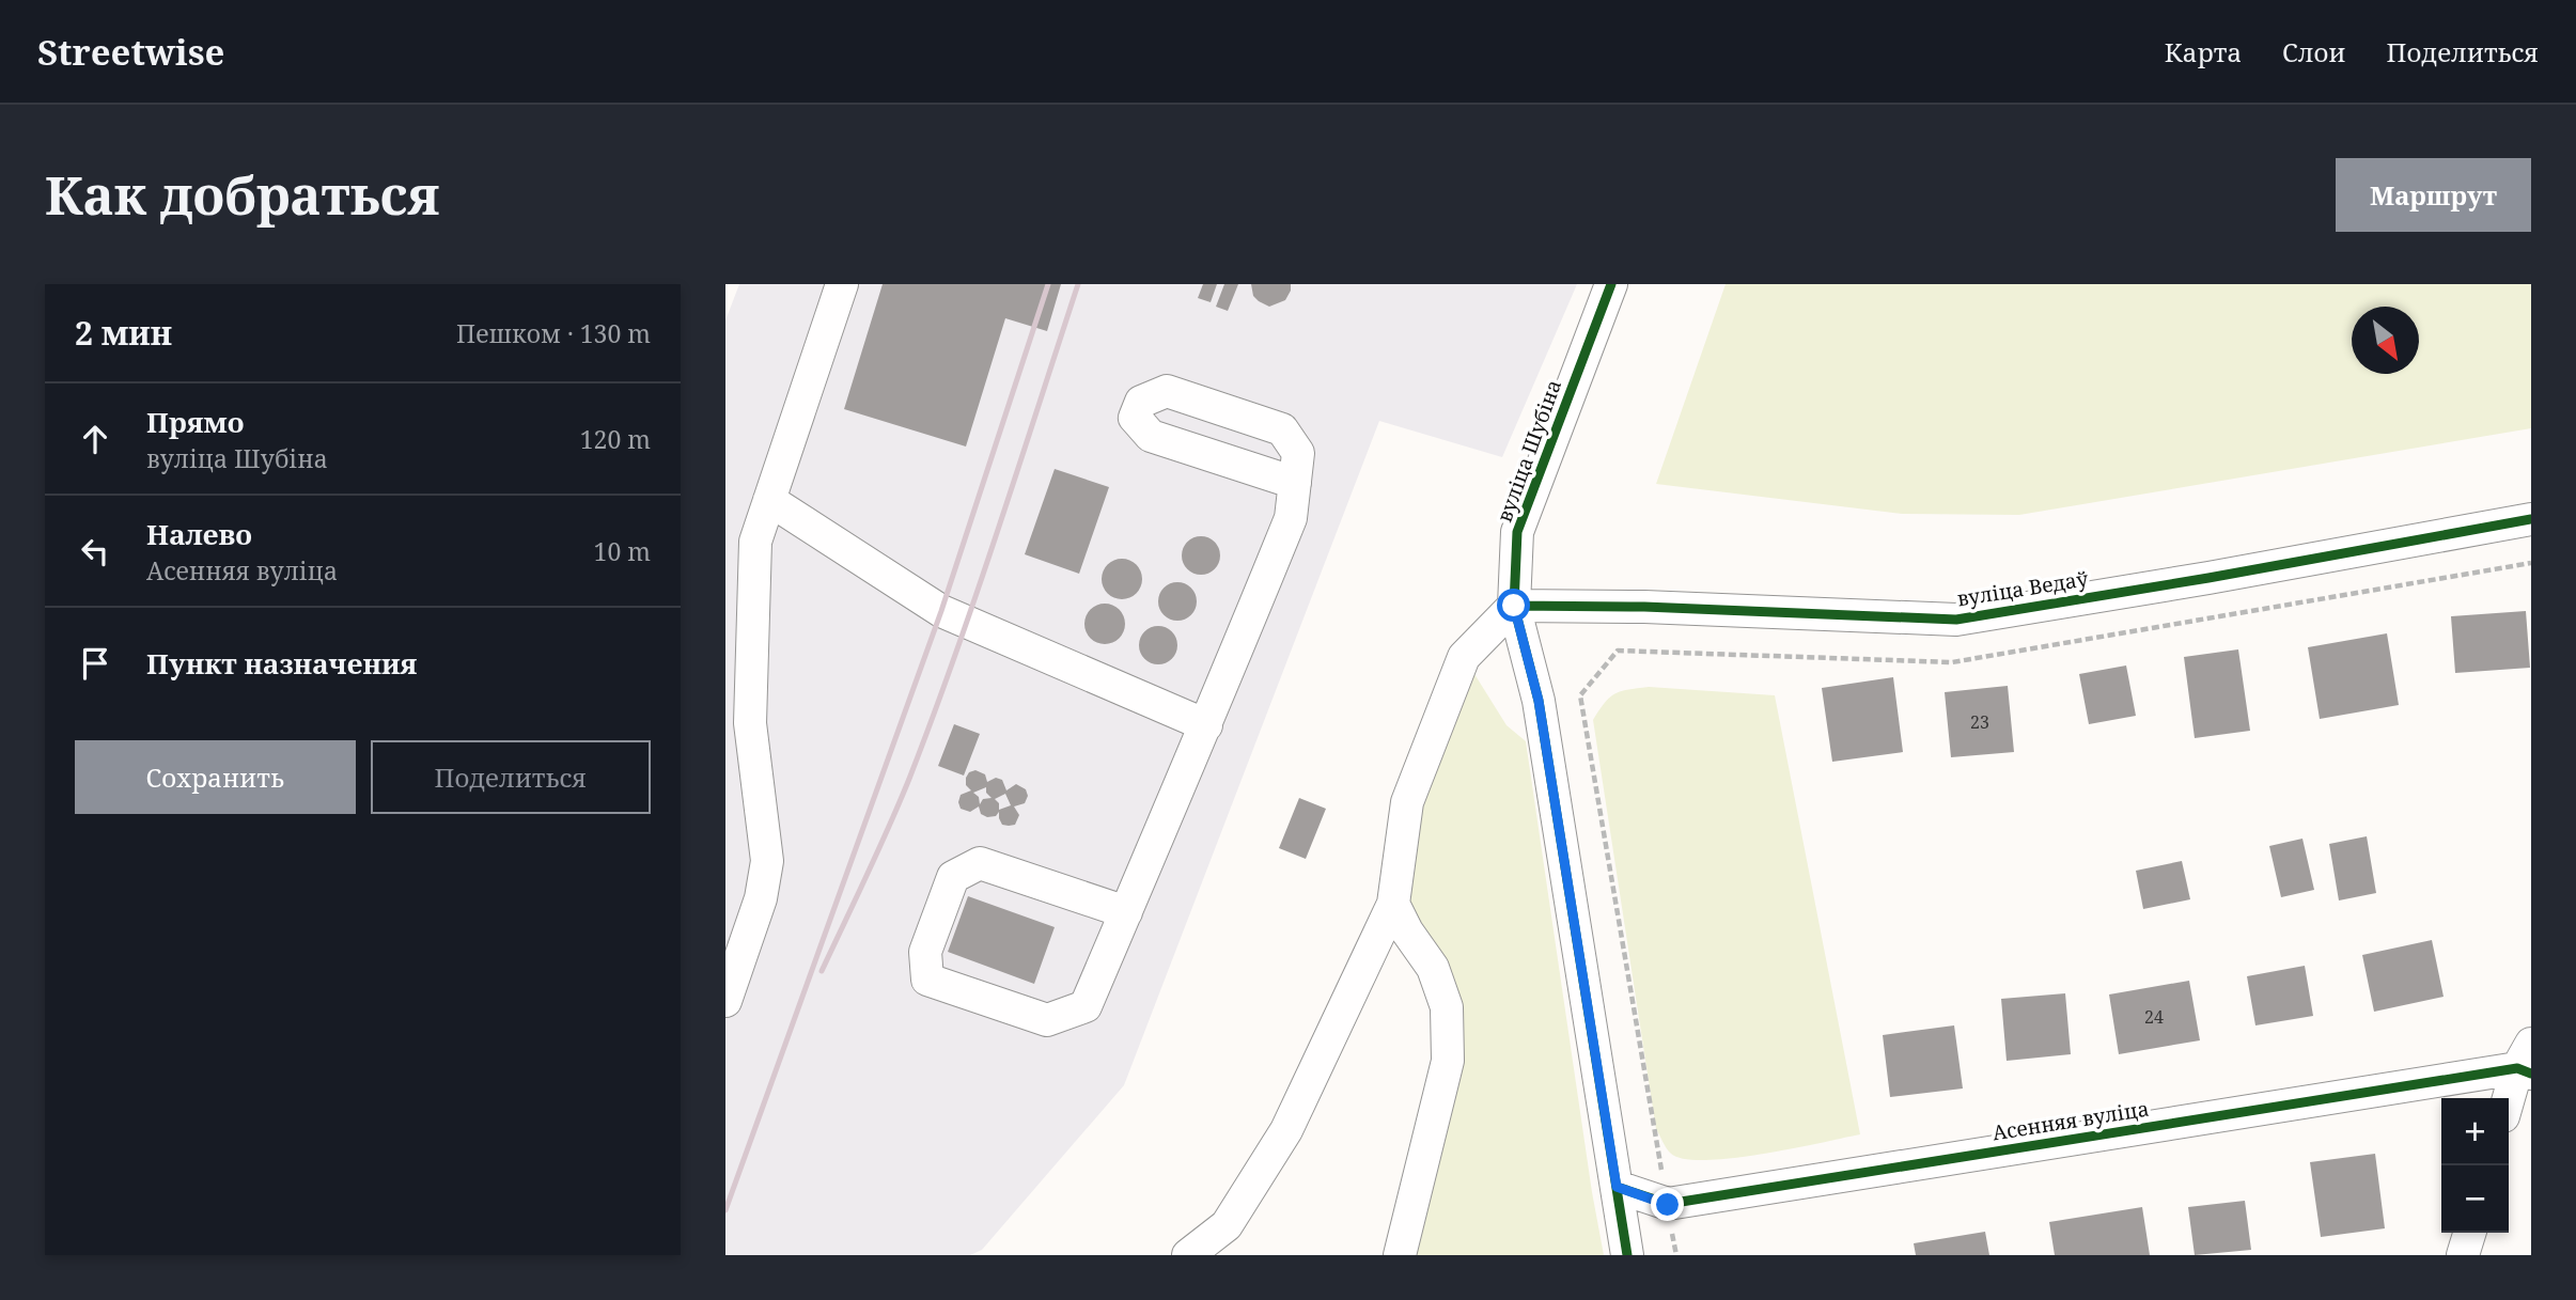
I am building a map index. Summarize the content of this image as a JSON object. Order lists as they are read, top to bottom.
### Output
{
  "streets": {
    "street": ["вуліца Шубіна", "вуліца Ведаў", "Асенняя вуліца"]
  },
  "crossings": [
    ["вуліца Шубіна", "вуліца Ведаў"],
    ["вуліца Шубіна", "Асенняя вуліца"]
  ],
  "house_numbers": ["23", "24"],
  "north": "bottom right",
  "page": {
    "header": "Streetwise",
    "nav": ["Карта", "Слои", "Поделиться"],
    "buttons": [
      "Маршрут",
      ["Сохранить", "Поделиться"]
    ],
    "title": "Как добраться",
    "heading": ["2 мин", "Пешком · 130 m"],
    "list": [
      ["Прямо", "вуліца Шубіна", "120 m"],
      ["Налево", "Асенняя вуліца", "10 m"],
      "Пункт назначения"
    ],
    "map_buttons": ["+", "−"]
  }
}
